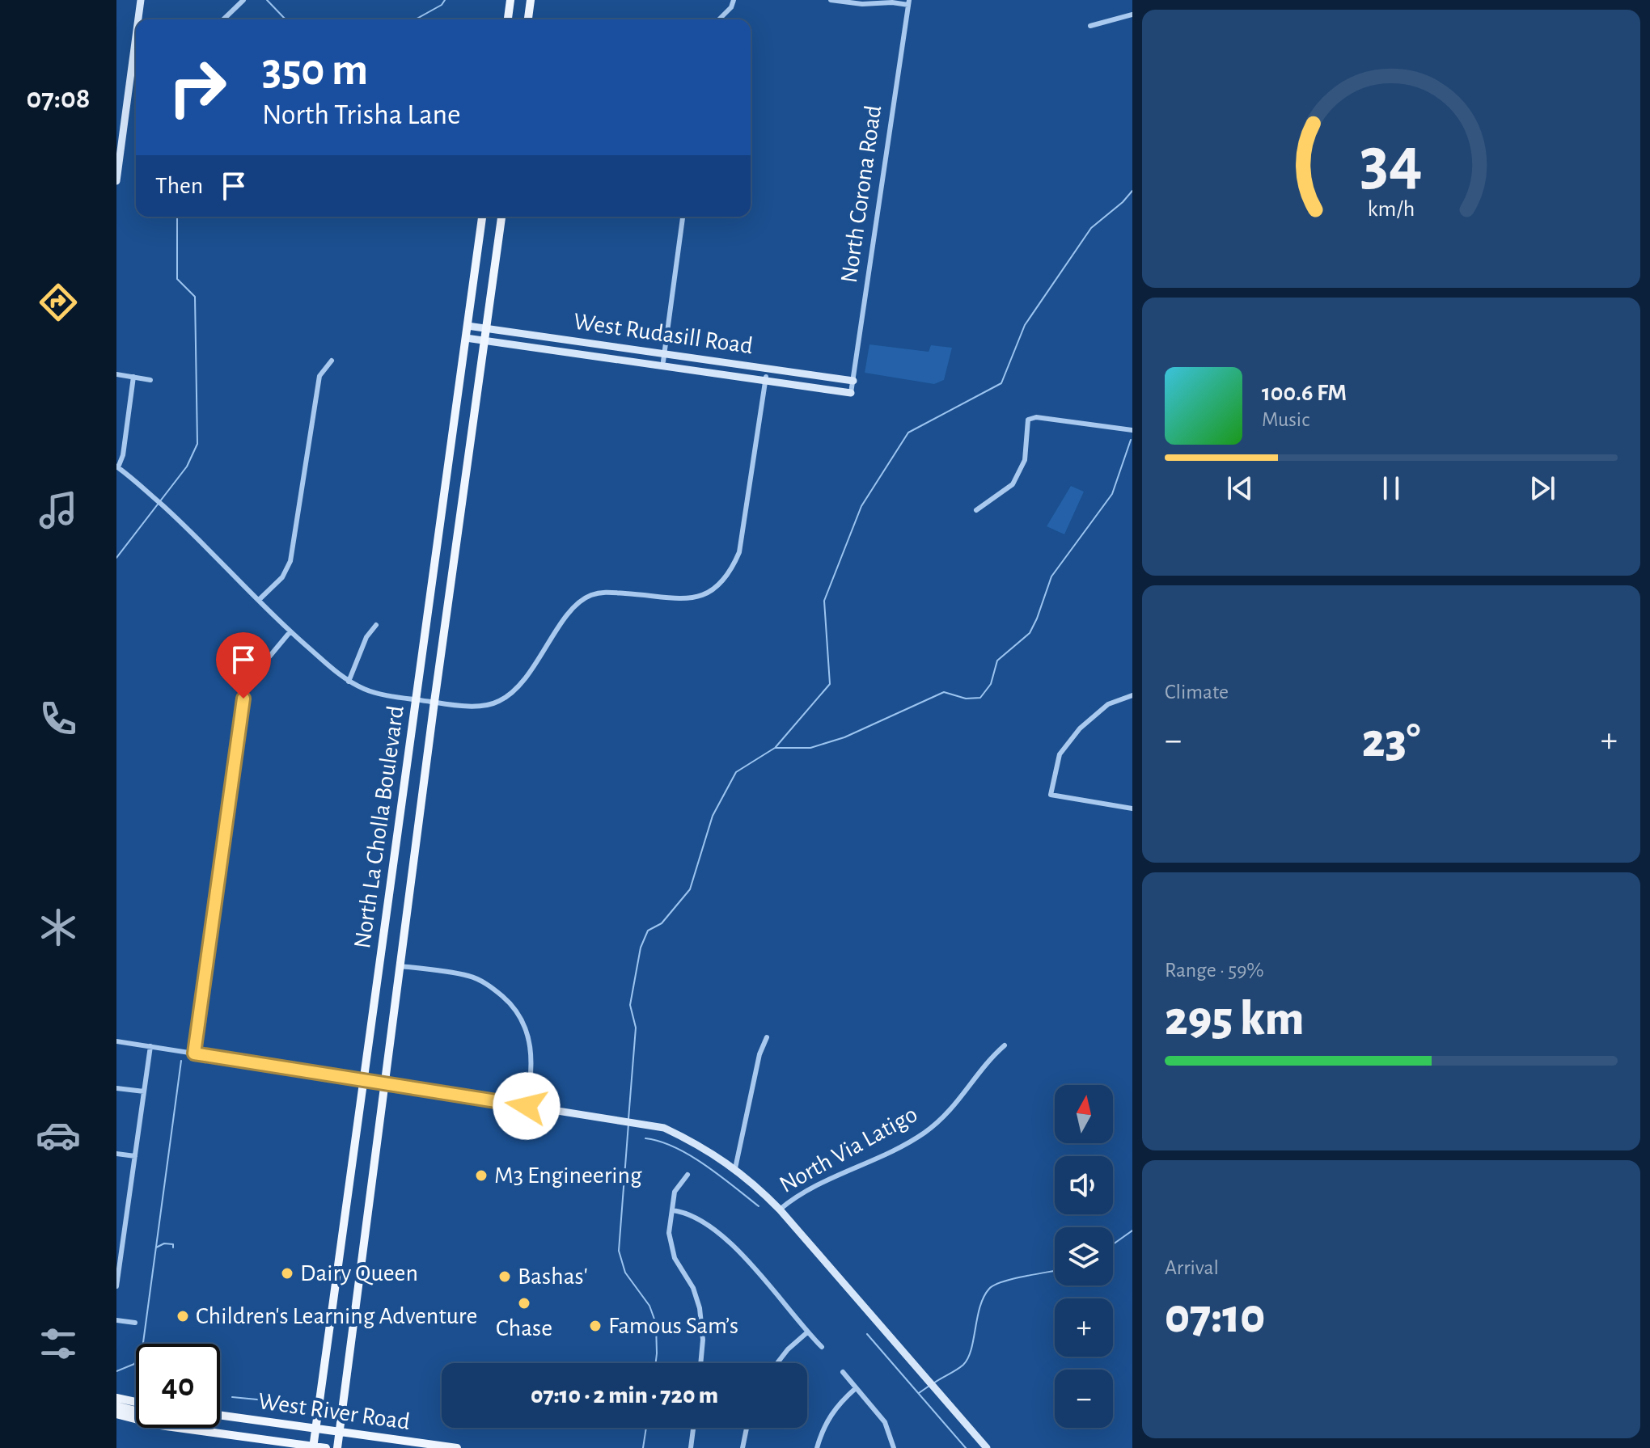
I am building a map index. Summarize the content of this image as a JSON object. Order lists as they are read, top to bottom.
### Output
{
  "streets": {
    "main road": ["North La Cholla Boulevard", "West River Road"],
    "street": ["North Corona Road", "West Rudasill Road", "North Via Latigo"]
  },
  "crossings": [
    ["North Corona Road", "West Rudasill Road"],
    ["West Rudasill Road", "North La Cholla Boulevard"],
    ["North La Cholla Boulevard", "North Via Latigo"],
    ["North La Cholla Boulevard", "West River Road"]
  ],
  "places": [
    "M3 Engineering",
    "Dairy Queen",
    "Bashas'",
    "Chase",
    "Children's Learning Adventure",
    "Famous Sam’s"
  ],
  "north": "top",
  "page": {
    "tabs": "07:08",
    "turn": ["350 m", "North Trisha Lane"],
    "then": "Then",
    "song": ["100.6 FM", "Music"],
    "tile": [
      "Climate",
      ["Range · 59%", "295 km"],
      ["Arrival", "07:10"]
    ],
    "heat": ["−", "23°", "+"],
    "map_buttons": ["+", "−"],
    "limit": "40",
    "trip": "07:10 · 2 min · 720 m",
    "gauge": ["34", "km/h"]
  }
}
